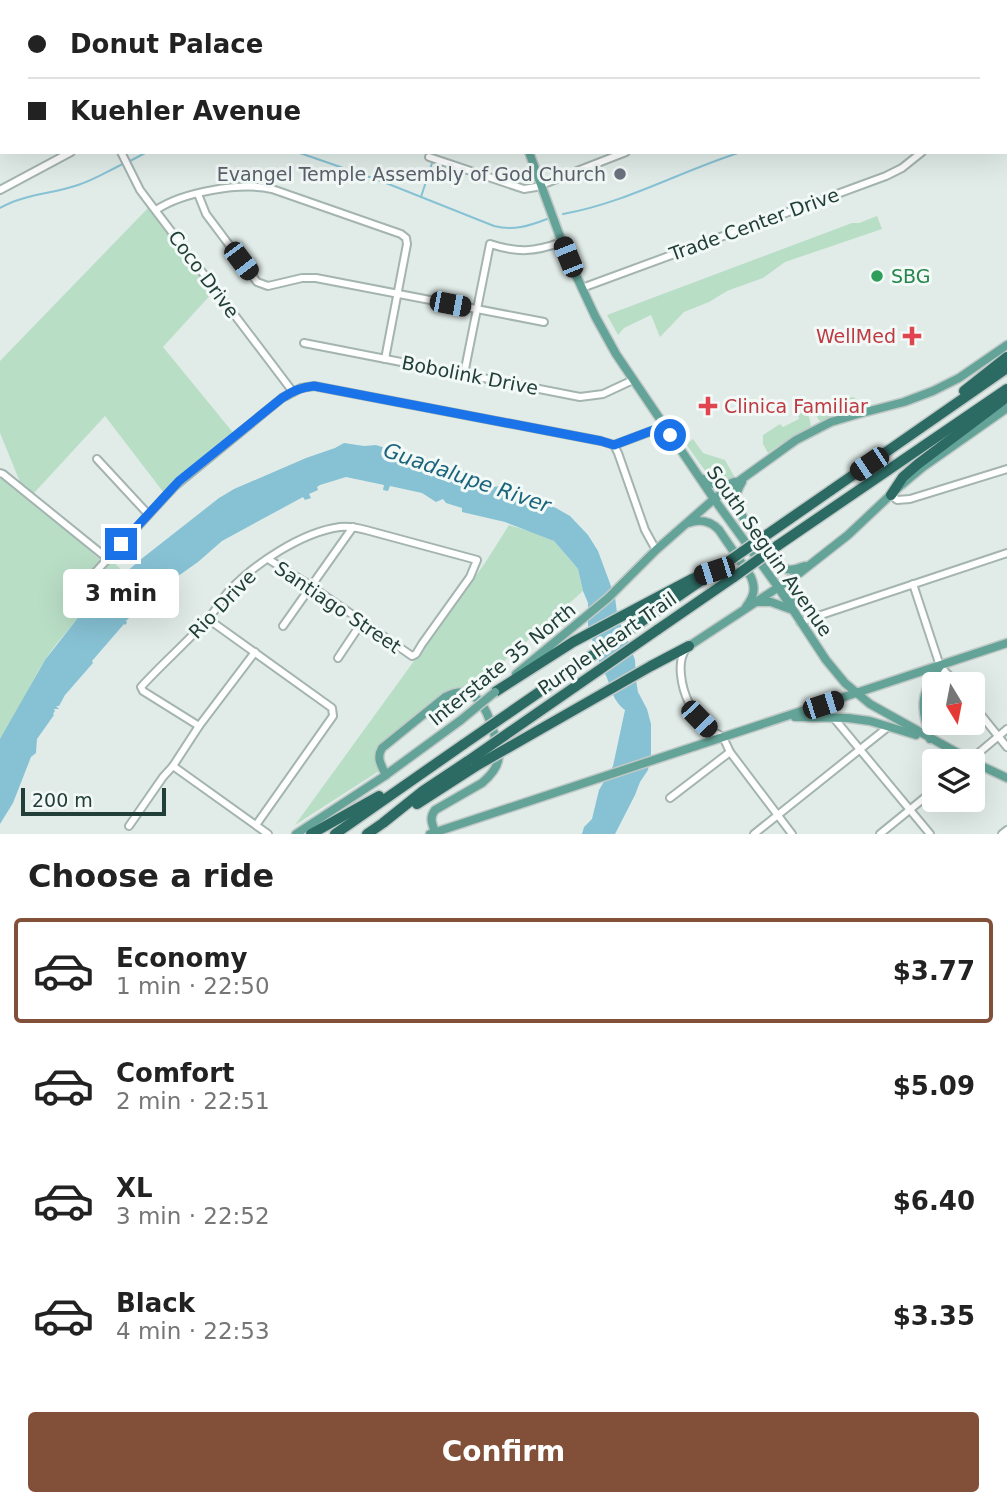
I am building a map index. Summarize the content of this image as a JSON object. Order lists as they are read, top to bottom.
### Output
{
  "streets": {
    "highway": ["Purple Heart Trail"],
    "main road": ["South Seguin Avenue", "Interstate 35 North"],
    "street": [
      "Trade Center Drive",
      "Coco Drive",
      "Bobolink Drive",
      "Rio Drive",
      "Santiago Street"
    ]
  },
  "crossings": [
    ["Trade Center Drive", "South Seguin Avenue"],
    ["Bobolink Drive", "South Seguin Avenue"],
    ["South Seguin Avenue", "Interstate 35 North"],
    ["Rio Drive", "Santiago Street"]
  ],
  "water": ["Guadalupe River"],
  "places": {
    "other": ["Evangel Temple Assembly of God Church", "SBG"],
    "health": ["WellMed", "Clinica Familiar"]
  },
  "scale_bar": "200 m",
  "north": "bottom",
  "page": {
    "banner": ["Donut Palace", "Kuehler Avenue"],
    "bubble": "3 min",
    "scale": "200 m",
    "heading": "Choose a ride",
    "list": [
      {
        "name": "Economy",
        "note": "1 min · 22:50",
        "value": "$3.77"
      },
      {
        "name": "Comfort",
        "note": "2 min · 22:51",
        "value": "$5.09"
      },
      {
        "name": "XL",
        "note": "3 min · 22:52",
        "value": "$6.40"
      },
      {
        "name": "Black",
        "note": "4 min · 22:53",
        "value": "$3.35"
      }
    ],
    "buttons": "Confirm"
  }
}
